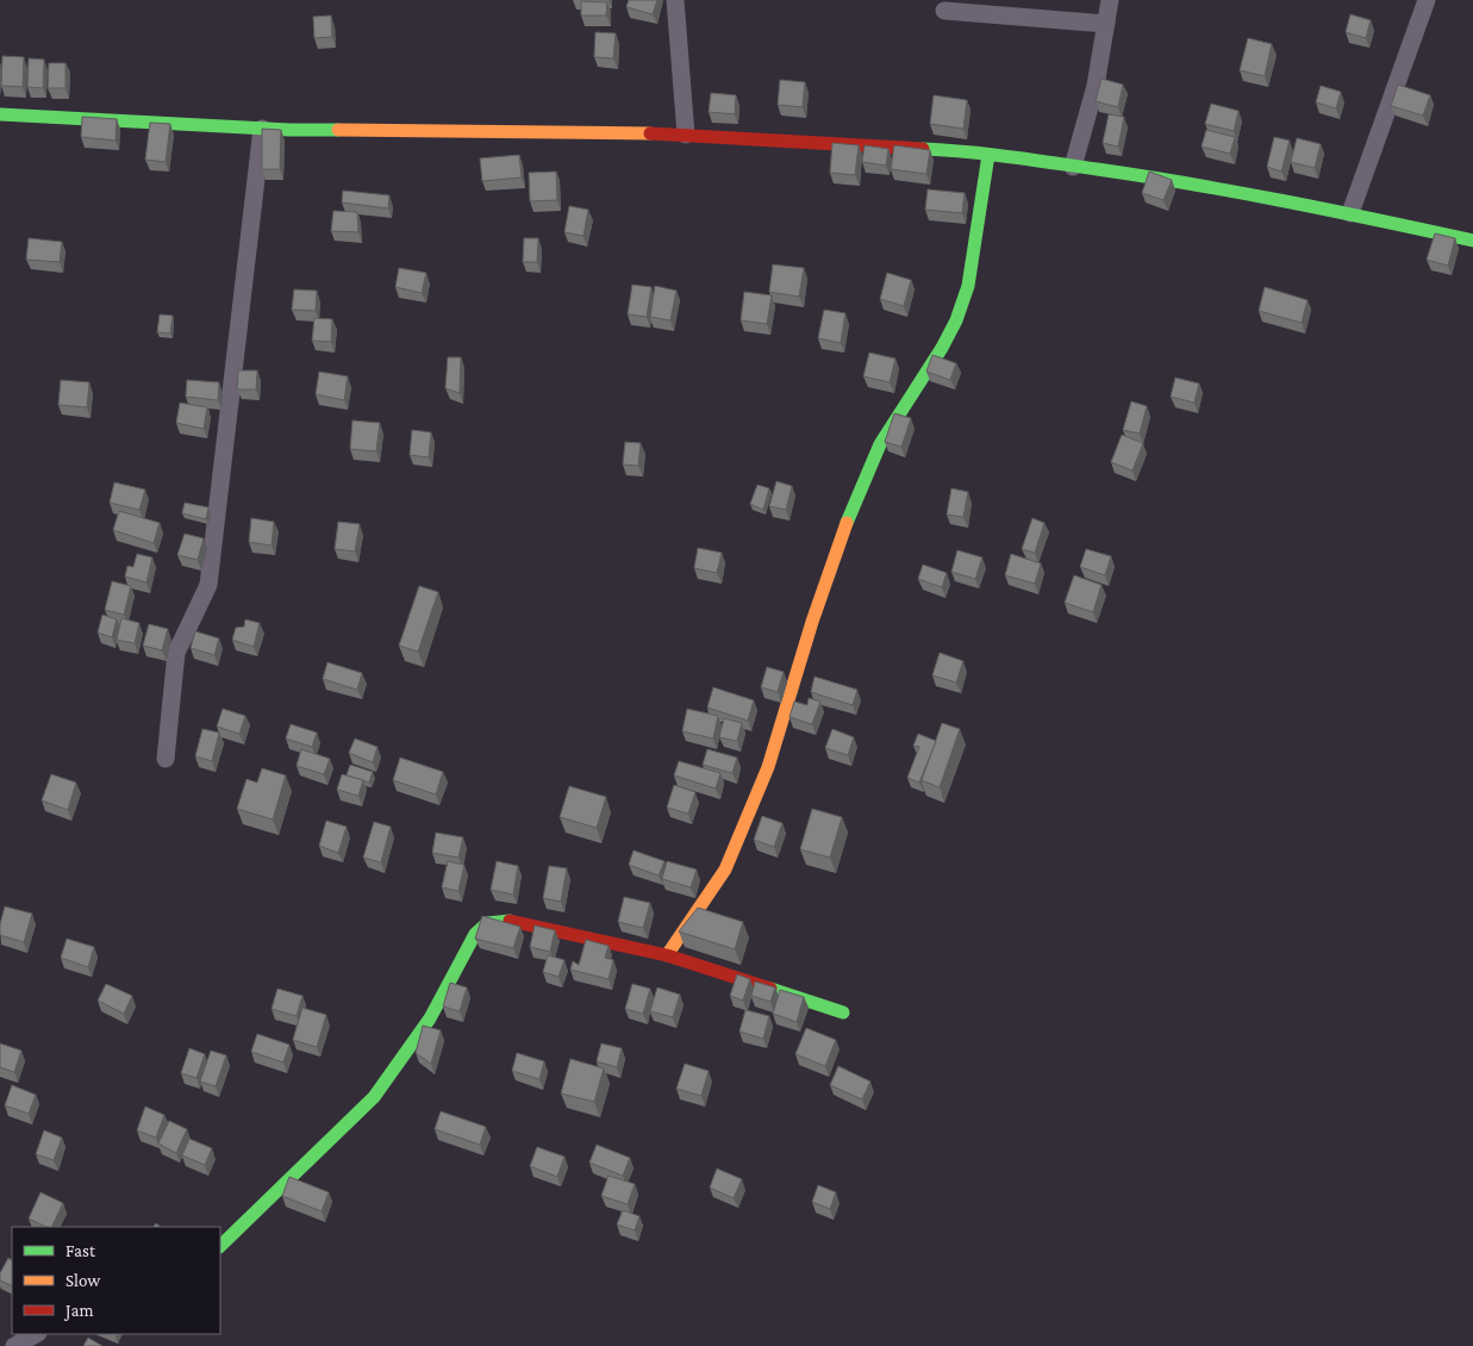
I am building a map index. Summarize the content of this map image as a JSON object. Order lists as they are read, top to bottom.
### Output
{
  "legend": ["Fast", "Slow", "Jam"]
}
